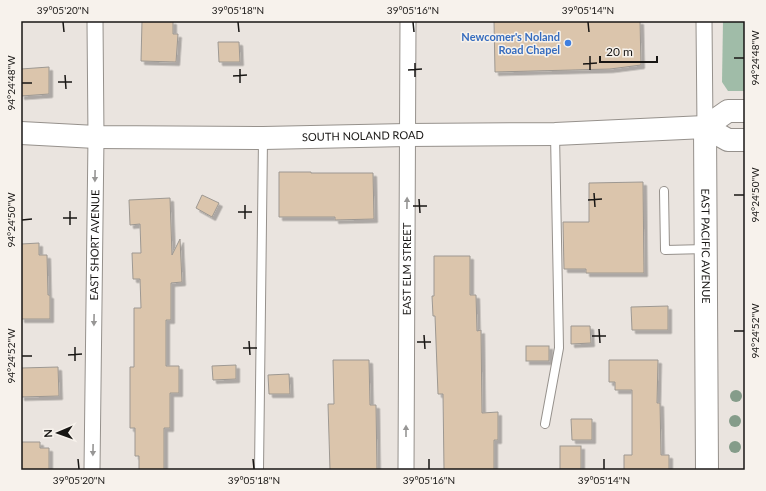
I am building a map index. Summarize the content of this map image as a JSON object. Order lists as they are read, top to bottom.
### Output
{
  "streets": {
    "main road": ["SOUTH NOLAND ROAD", "EAST PACIFIC AVENUE"],
    "street": ["EAST SHORT AVENUE", "EAST ELM STREET"]
  },
  "crossings": [
    ["SOUTH NOLAND ROAD", "EAST SHORT AVENUE"],
    ["SOUTH NOLAND ROAD", "EAST PACIFIC AVENUE"],
    ["SOUTH NOLAND ROAD", "EAST ELM STREET"]
  ],
  "one_way": ["EAST SHORT AVENUE", "EAST ELM STREET"],
  "places": ["Newcomer's Noland Road Chapel"],
  "scale_bar": "20 m",
  "north": "left",
  "coordinates": [
    "39°05'20\"N",
    "39°05'18\"N",
    "39°05'16\"N",
    "39°05'14\"N",
    "94°24'48\"W",
    "94°24'50\"W",
    "94°24'52\"W"
  ]
}
